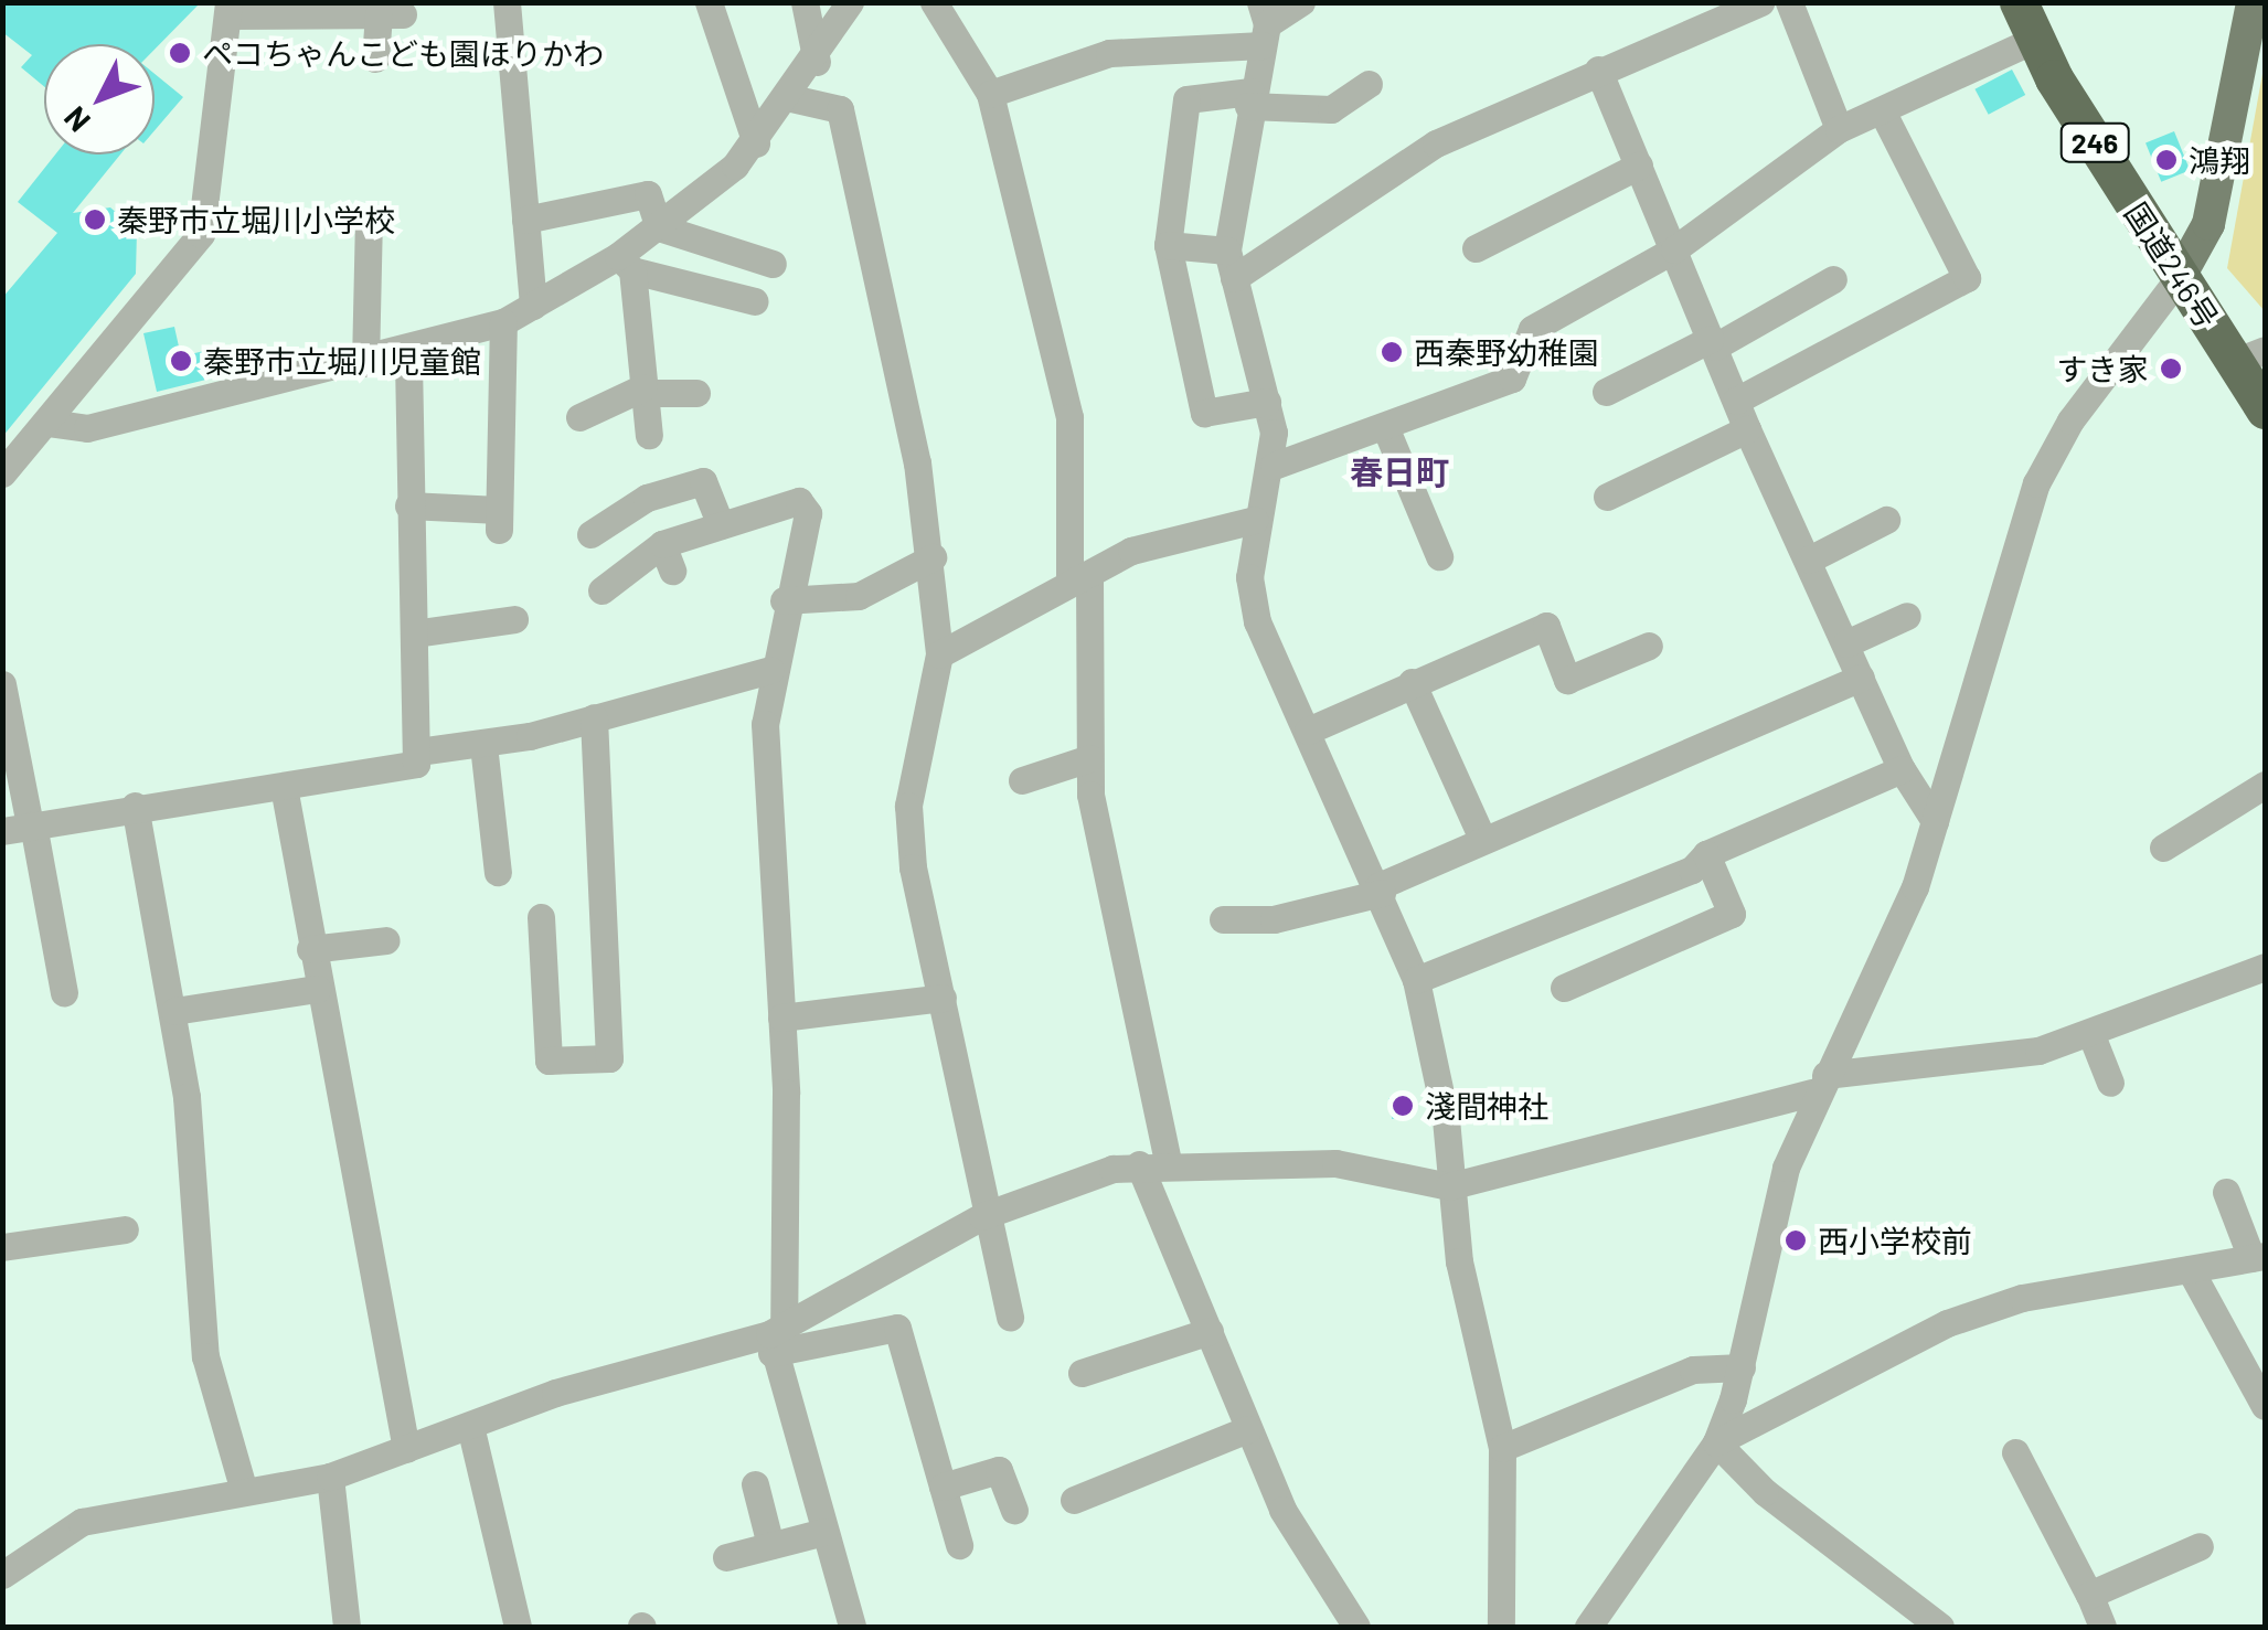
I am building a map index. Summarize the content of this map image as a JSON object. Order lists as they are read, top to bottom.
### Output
{
  "streets": {
    "highway": ["246", "国道246号"]
  },
  "districts": ["春日町"],
  "places": [
    "ペコちゃんこども園ほりかわ",
    "鴻翔",
    "秦野市立堀川小学校",
    "西秦野幼稚園",
    "秦野市立堀川児童館",
    "すき家",
    "淺間神社",
    "西小学校前"
  ],
  "north": "bottom left"
}
